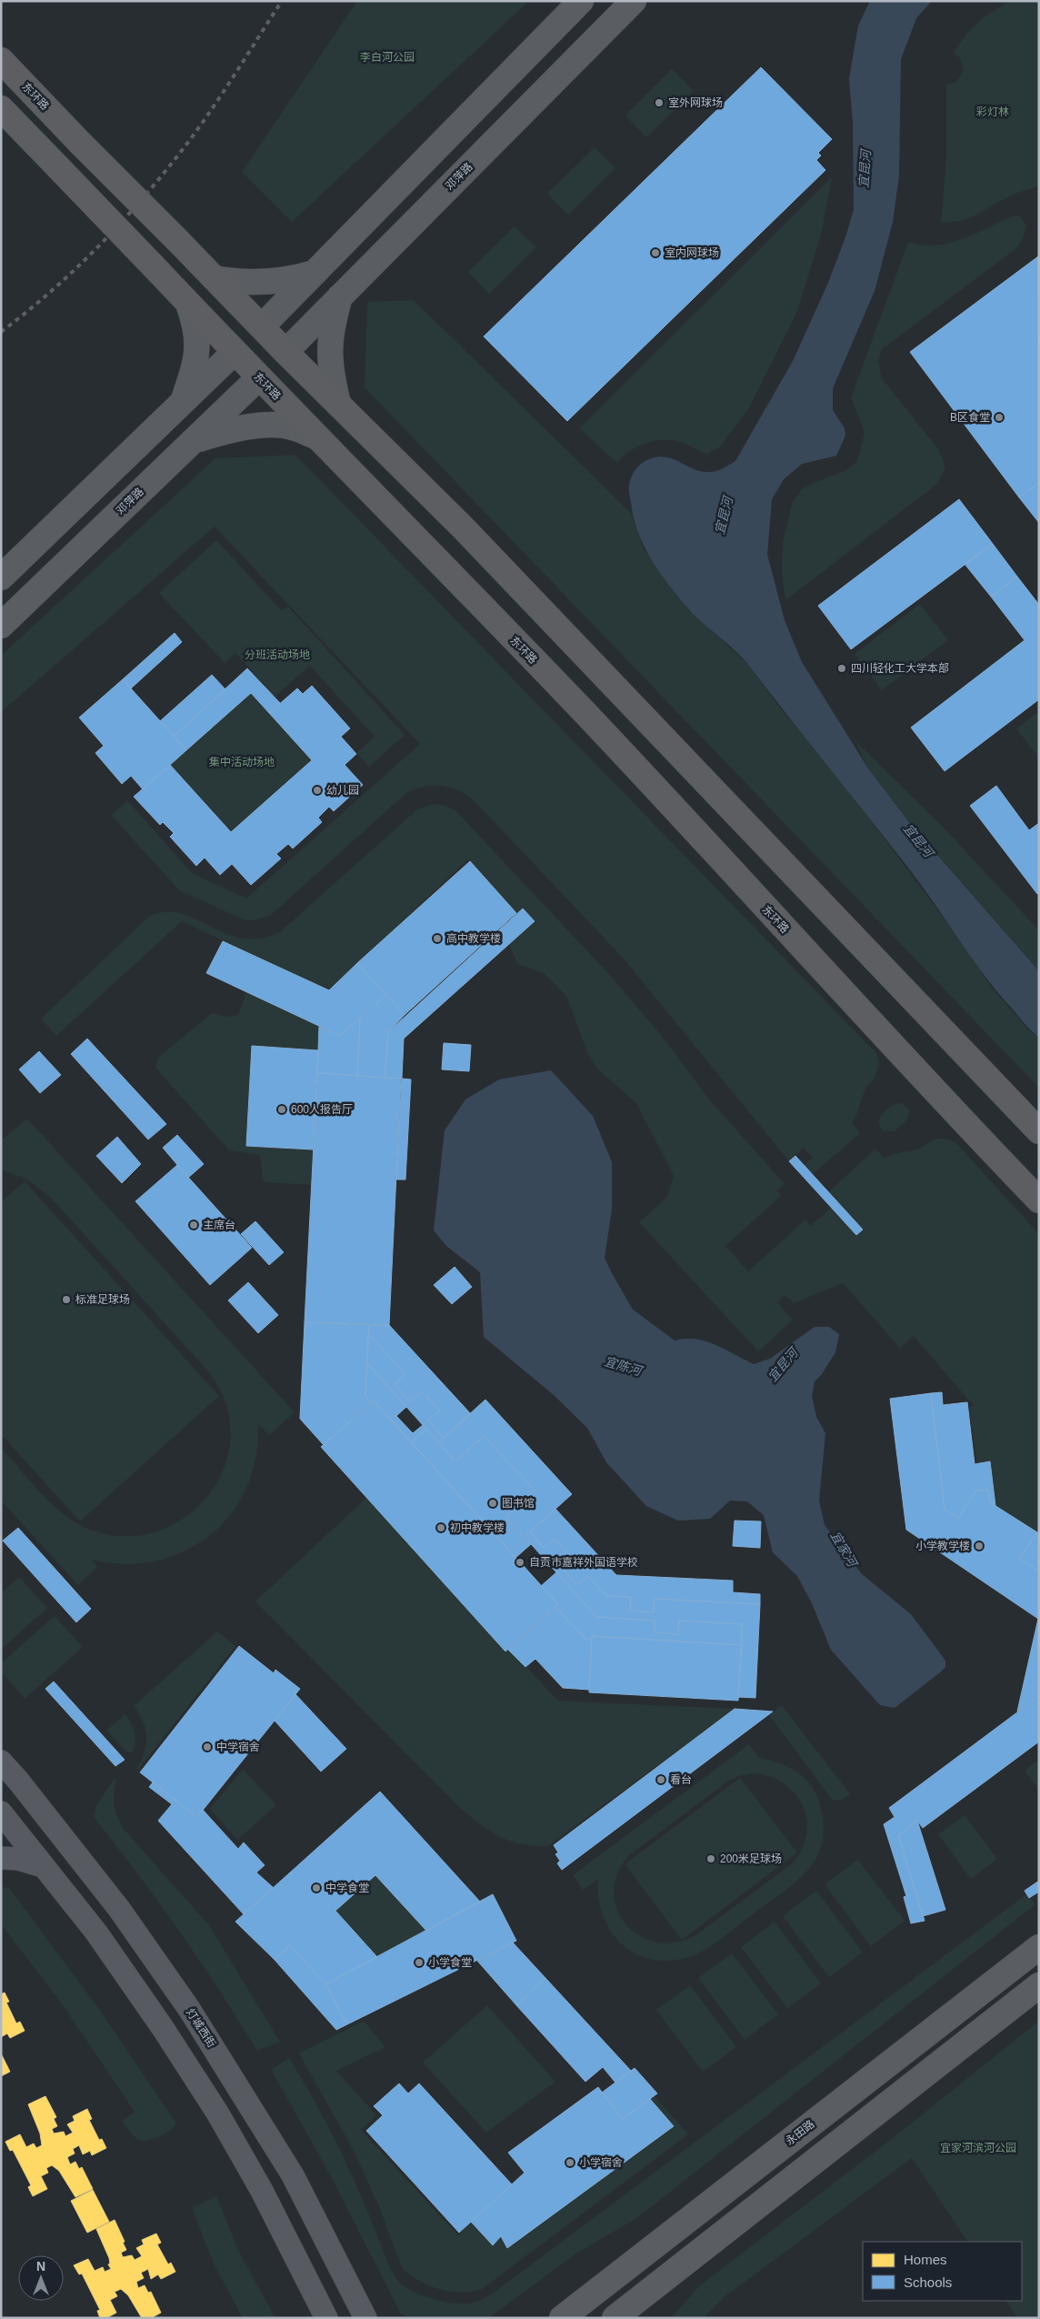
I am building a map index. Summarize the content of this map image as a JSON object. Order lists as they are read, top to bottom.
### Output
{
  "streets": {
    "highway": ["东环路"],
    "main road": ["邓萍路", "永田路"],
    "street": ["灯城西街"]
  },
  "crossings": [
    ["东环路", "邓萍路"]
  ],
  "water": ["宜昆河", "宜陈河", "宜家河"],
  "parks": [
    "李白河公园",
    "彩灯林",
    "分班活动场地",
    "集中活动场地",
    "宜家河滨河公园"
  ],
  "places": [
    "室外网球场",
    "室内网球场",
    "B区食堂",
    "四川轻化工大学本部",
    "幼儿园",
    "高中教学楼",
    "600人报告厅",
    "主席台",
    "标准足球场",
    "图书馆",
    "初中教学楼",
    "小学教学楼",
    "自贡市嘉祥外国语学校",
    "中学宿舍",
    "看台",
    "200米足球场",
    "中学食堂",
    "小学食堂",
    "小学宿舍"
  ],
  "legend": ["Homes", "Schools"],
  "north": "top"
}
